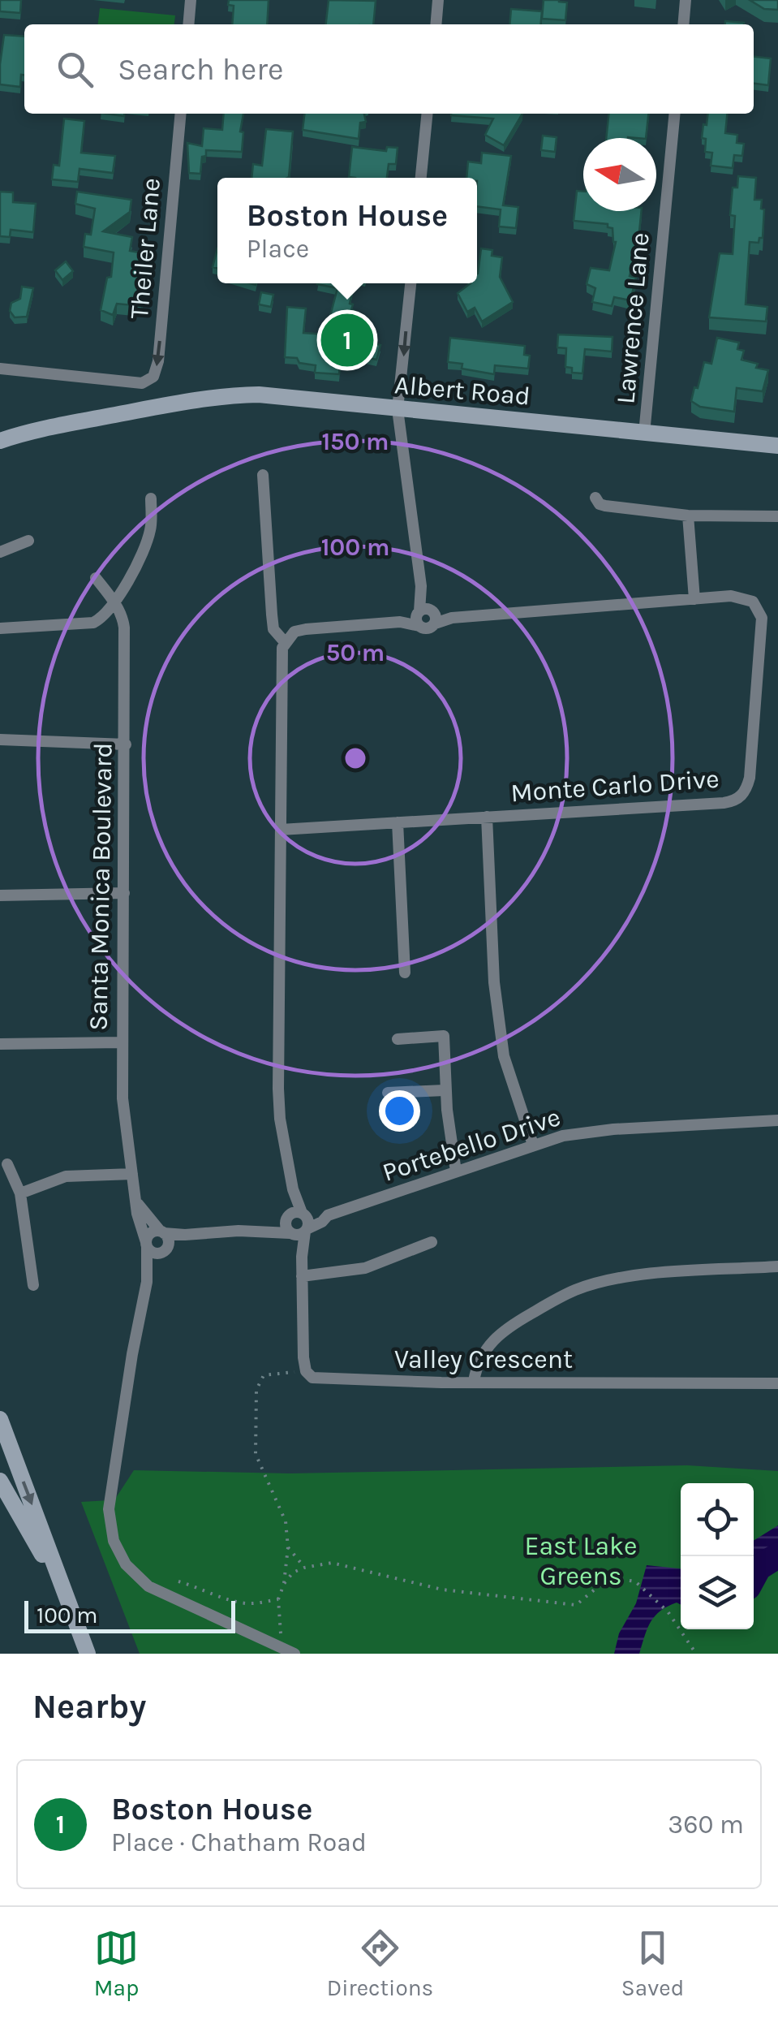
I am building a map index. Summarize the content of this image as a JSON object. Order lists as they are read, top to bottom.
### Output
{
  "streets": {
    "street": [
      "Theiler Lane",
      "Lawrence Lane",
      "Albert Road",
      "Monte Carlo Drive",
      "Santa Monica Boulevard",
      "Portebello Drive",
      "Valley Crescent"
    ]
  },
  "crossings": [
    ["Lawrence Lane", "Albert Road"],
    ["Santa Monica Boulevard", "Portebello Drive"]
  ],
  "parks": ["East Lake Greens"],
  "scale_bar": "100 m",
  "north": "left",
  "page": {
    "search": "Search here",
    "popup": ["Boston House", "Place"],
    "pins": "1",
    "scale": "100 m",
    "heading": "Nearby",
    "list": [
      {
        "mark": "1",
        "name": "Boston House",
        "note": "Place · Chatham Road",
        "value": "360 m"
      }
    ],
    "nav": ["Map", "Directions", "Saved"]
  },
  "rings": ["150 m", "100 m", "50 m"]
}
